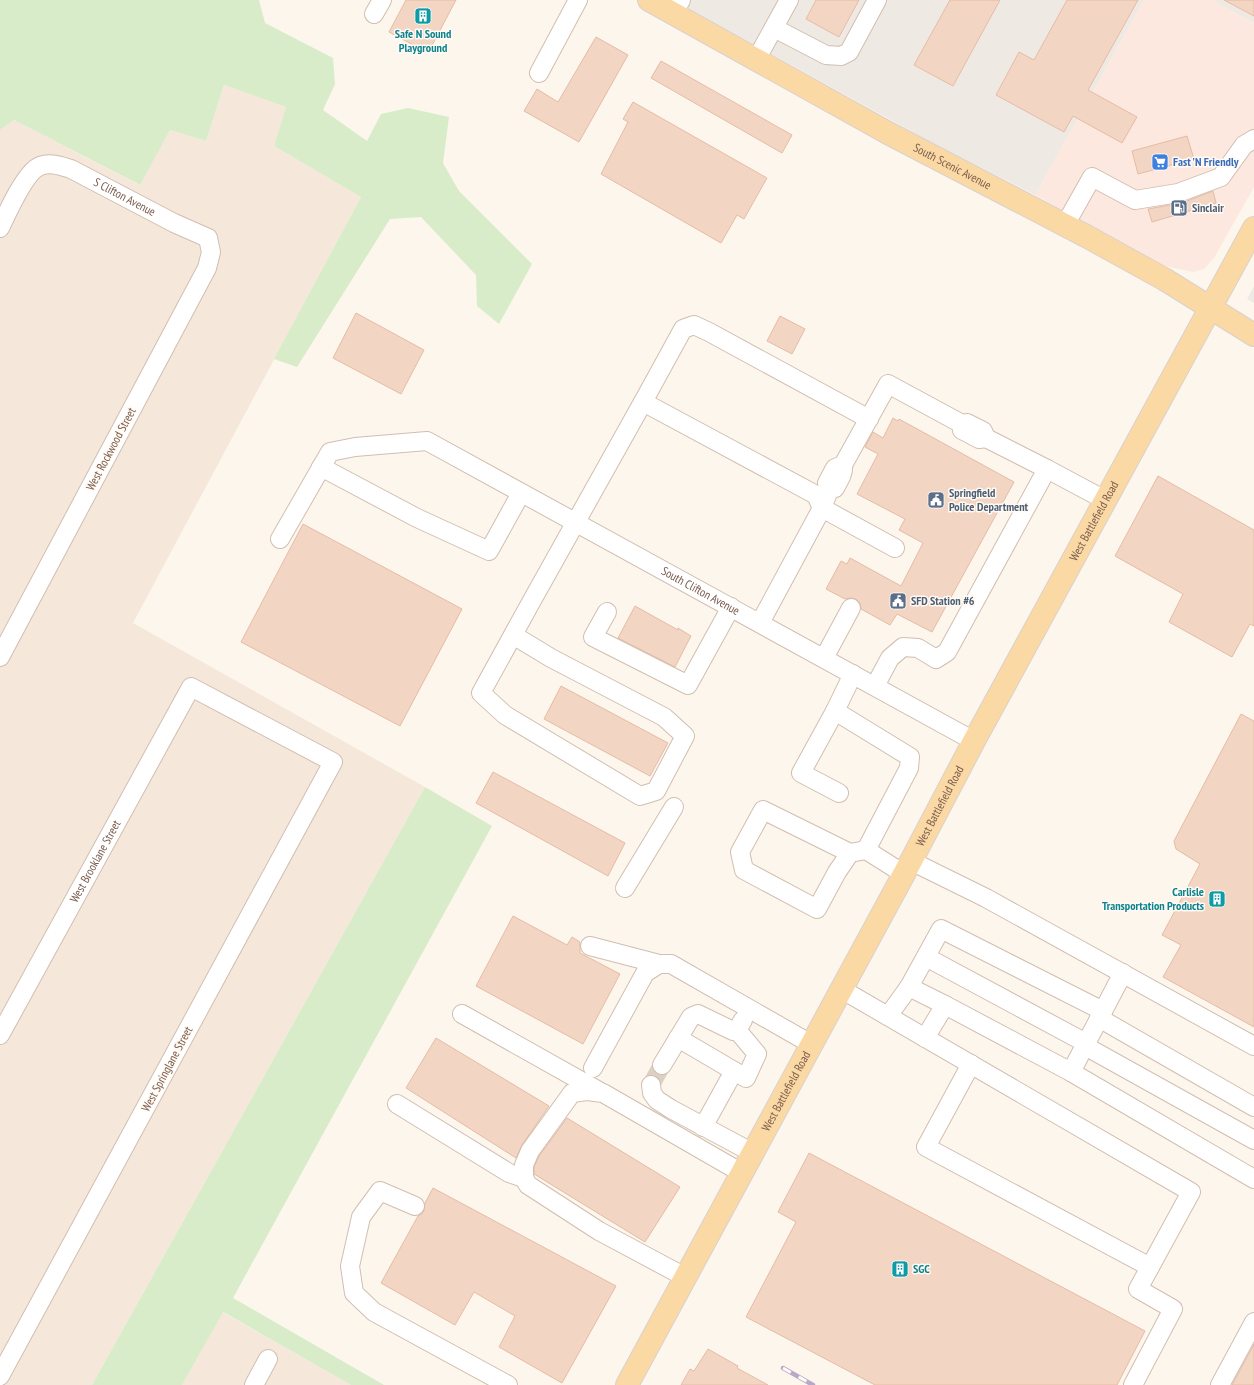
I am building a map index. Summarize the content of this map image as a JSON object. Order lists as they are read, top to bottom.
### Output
{
  "streets": {
    "main road": ["South Scenic Avenue", "West Battlefield Road"],
    "street": [
      "S Clifton Avenue",
      "West Rockwood Street",
      "South Clifton Avenue",
      "West Brooklane Street",
      "West Springlane Street"
    ]
  },
  "crossings": [
    ["South Scenic Avenue", "West Battlefield Road"],
    ["S Clifton Avenue", "West Rockwood Street"],
    ["West Battlefield Road", "South Clifton Avenue"],
    ["West Brooklane Street", "West Springlane Street"]
  ],
  "places": {
    "building": ["Safe N Sound Playground", "Carlisle Transportation Products", "SGC"],
    "supermarket": ["Fast 'N Friendly"],
    "fuel station": ["Sinclair"],
    "public building": ["Springfield Police Department", "SFD Station #6"]
  }
}
